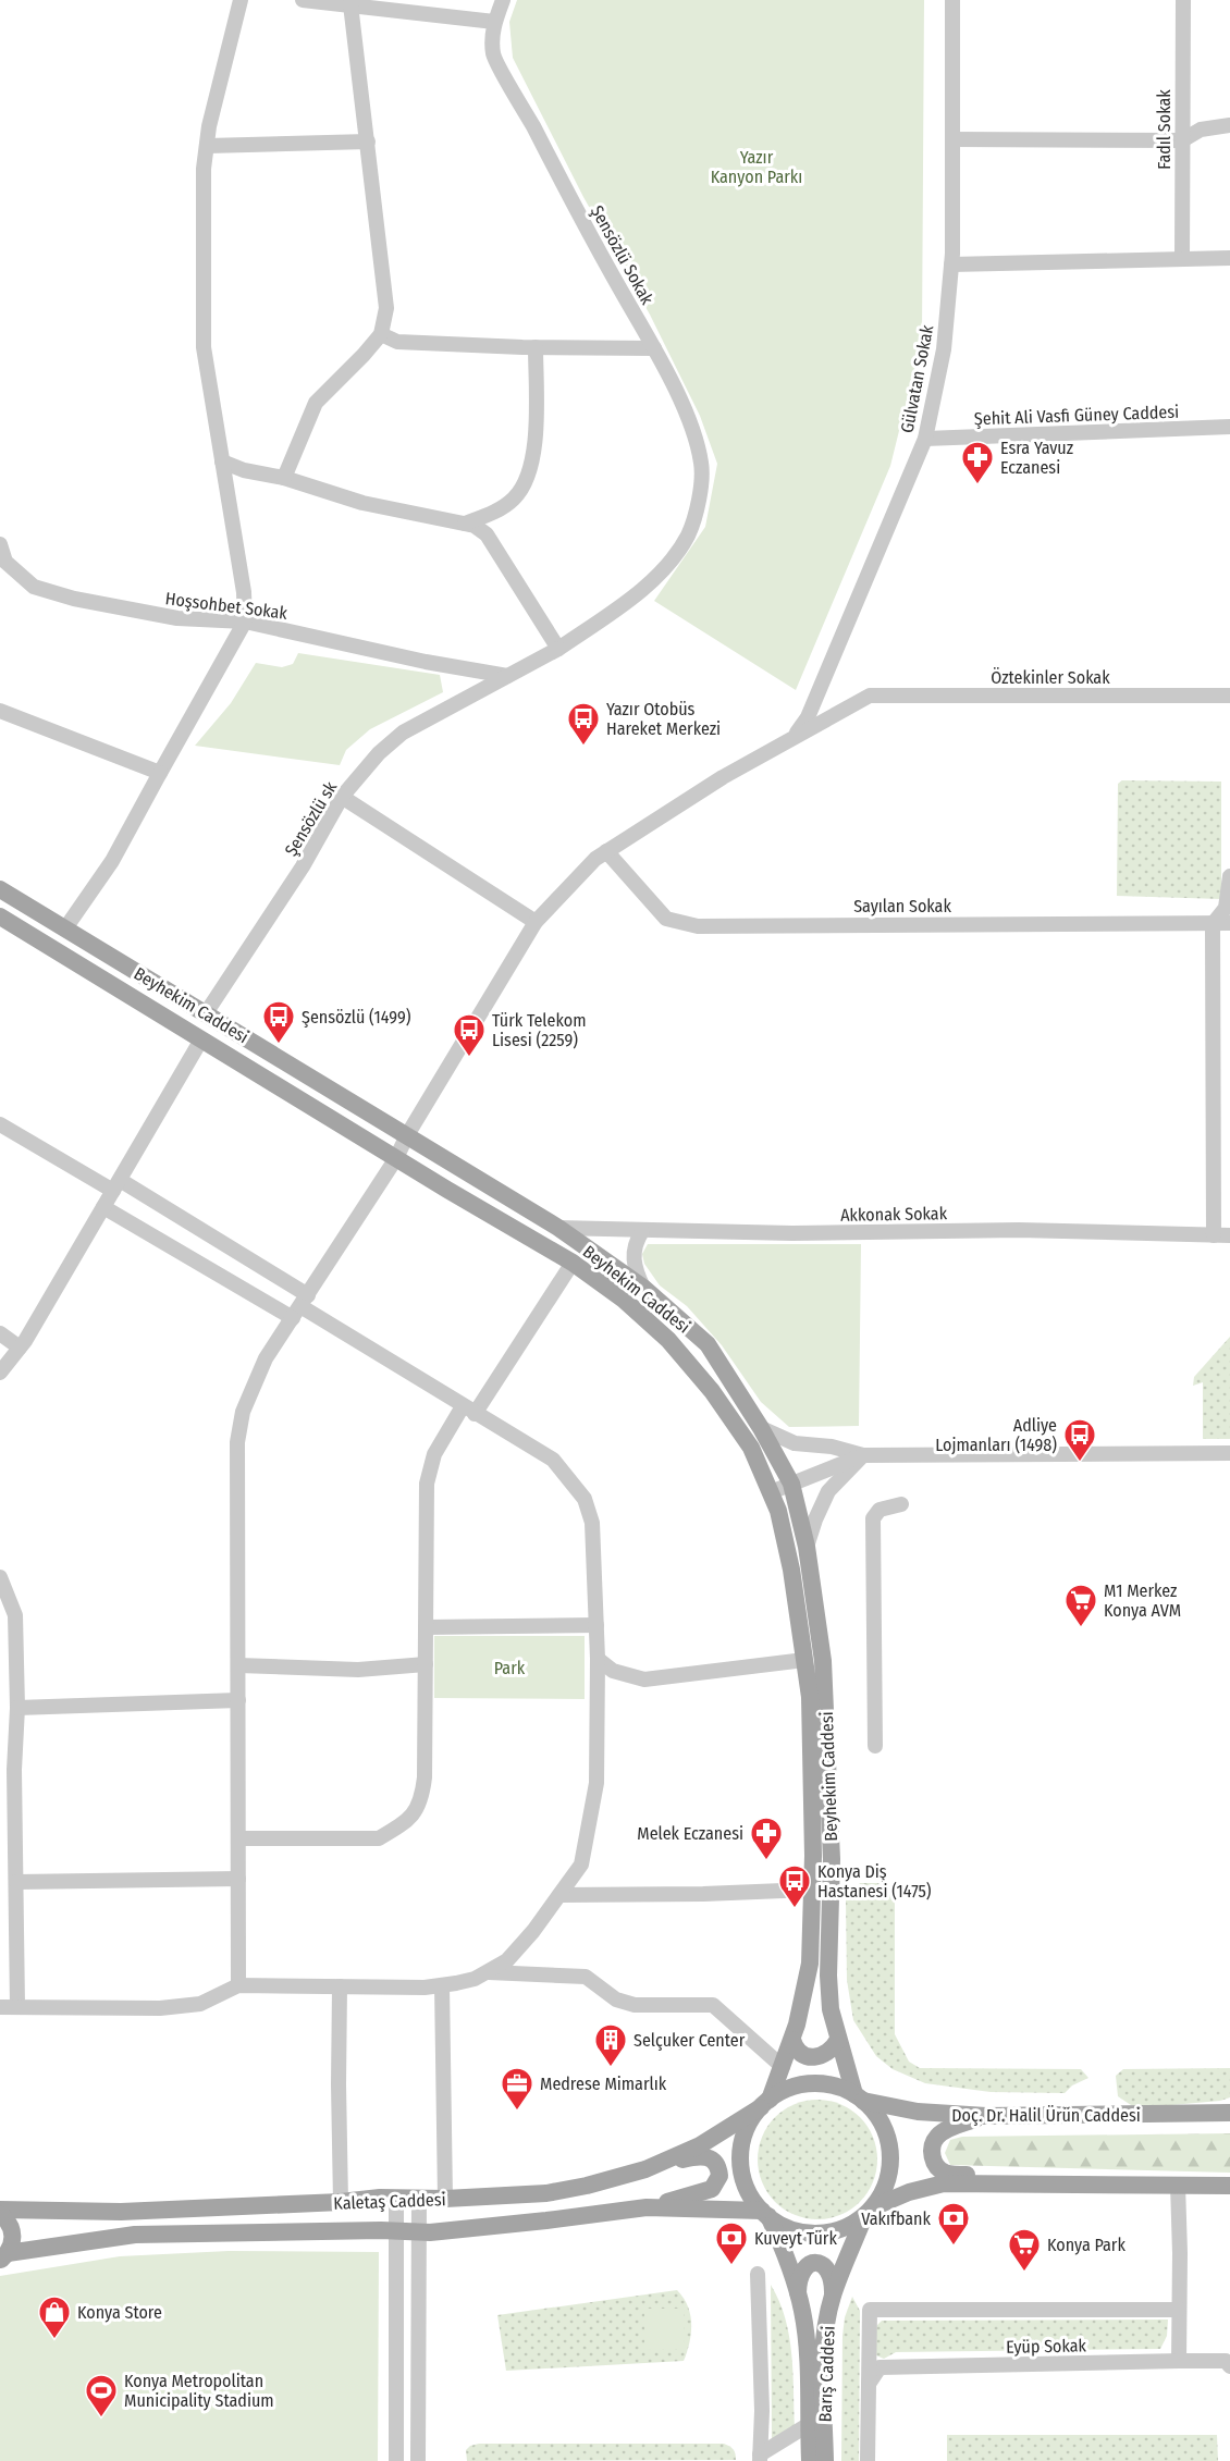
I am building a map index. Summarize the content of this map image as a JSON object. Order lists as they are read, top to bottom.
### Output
{
  "streets": {
    "main road": [
      "Beyhekim Caddesi",
      "Doç. Dr. Halil Ürün Caddesi",
      "Kaletaş Caddesi",
      "Barış Caddesi"
    ],
    "street": [
      "Fadıl Sokak",
      "Şensözlü Sokak",
      "Gülvatan Sokak",
      "Şehit Ali Vasfi Güney Caddesi",
      "Hoşsohbet Sokak",
      "Öztekinler Sokak",
      "Şensözlü sk",
      "Sayılan Sokak",
      "Akkonak Sokak",
      "Eyüp Sokak"
    ]
  },
  "crossings": [
    ["Şensözlü Sokak", "Şensözlü sk"],
    ["Gülvatan Sokak", "Şehit Ali Vasfi Güney Caddesi"],
    ["Gülvatan Sokak", "Öztekinler Sokak"],
    ["Hoşsohbet Sokak", "Şensözlü sk"],
    ["Şensözlü sk", "Beyhekim Caddesi"],
    ["Beyhekim Caddesi", "Akkonak Sokak"],
    ["Beyhekim Caddesi", "Doç. Dr. Halil Ürün Caddesi"],
    ["Beyhekim Caddesi", "Kaletaş Caddesi"],
    ["Beyhekim Caddesi", "Barış Caddesi"],
    ["Doç. Dr. Halil Ürün Caddesi", "Kaletaş Caddesi"],
    ["Doç. Dr. Halil Ürün Caddesi", "Barış Caddesi"],
    ["Kaletaş Caddesi", "Barış Caddesi"]
  ],
  "parks": ["Yazır Kanyon Parkı", "Park"],
  "places": {
    "pharmacy": ["Esra Yavuz Eczanesi", "Melek Eczanesi"],
    "bus stop": [
      "Yazır Otobüs Hareket Merkezi",
      "Şensözlü (1499)",
      "Türk Telekom Lisesi (2259)",
      "Adliye Lojmanları (1498)",
      "Konya Diş Hastanesi (1475)"
    ],
    "supermarket": ["M1 Merkez Konya AVM", "Konya Park"],
    "building": ["Selçuker Center"],
    "office": ["Medrese Mimarlık"],
    "bank": ["Vakıfbank", "Kuveyt Türk"],
    "shop": ["Konya Store"],
    "sports": ["Konya Metropolitan Municipality Stadium"]
  }
}
